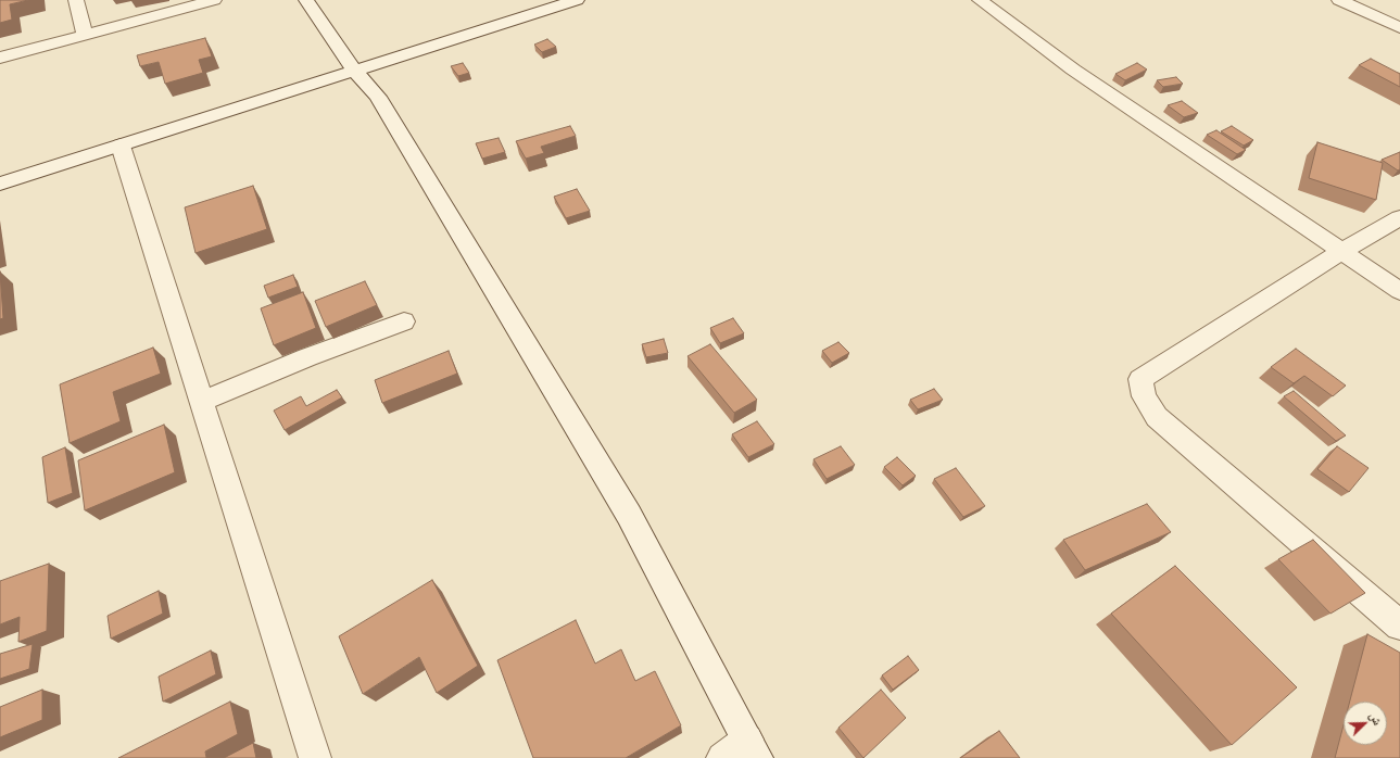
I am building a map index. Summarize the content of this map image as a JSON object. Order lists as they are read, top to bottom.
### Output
{
  "north": "top right"
}
